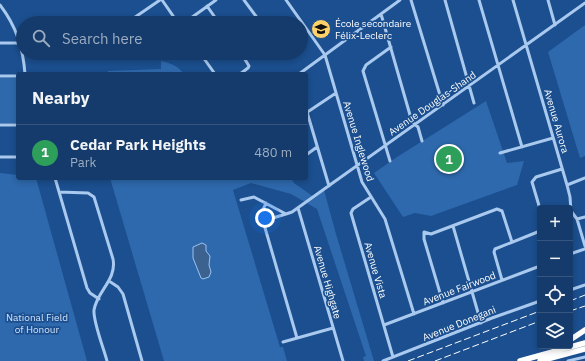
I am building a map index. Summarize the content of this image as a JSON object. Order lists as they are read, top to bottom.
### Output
{
  "streets": {
    "street": [
      "Avenue Douglas-Shand",
      "Avenue Aurora",
      "Avenue Inglewood",
      "Avenue Vista",
      "Avenue Highgate",
      "Avenue Fairwood",
      "Avenue Donegani"
    ]
  },
  "crossings": [
    ["Avenue Douglas-Shand", "Avenue Aurora"],
    ["Avenue Douglas-Shand", "Avenue Inglewood"],
    ["Avenue Douglas-Shand", "Avenue Highgate"],
    ["Avenue Inglewood", "Avenue Vista"],
    ["Avenue Inglewood", "Avenue Fairwood"],
    ["Avenue Vista", "Avenue Fairwood"],
    ["Avenue Vista", "Avenue Donegani"]
  ],
  "parks": ["National Field of Honour"],
  "places": {
    "school or university": ["École secondaire Félix-Leclerc"]
  },
  "page": {
    "search": "Search here",
    "heading": "Nearby",
    "list": [
      {
        "mark": "1",
        "name": "Cedar Park Heights",
        "note": "Park",
        "value": "480 m"
      }
    ],
    "pins": "1",
    "map_buttons": ["+", "−"]
  }
}
